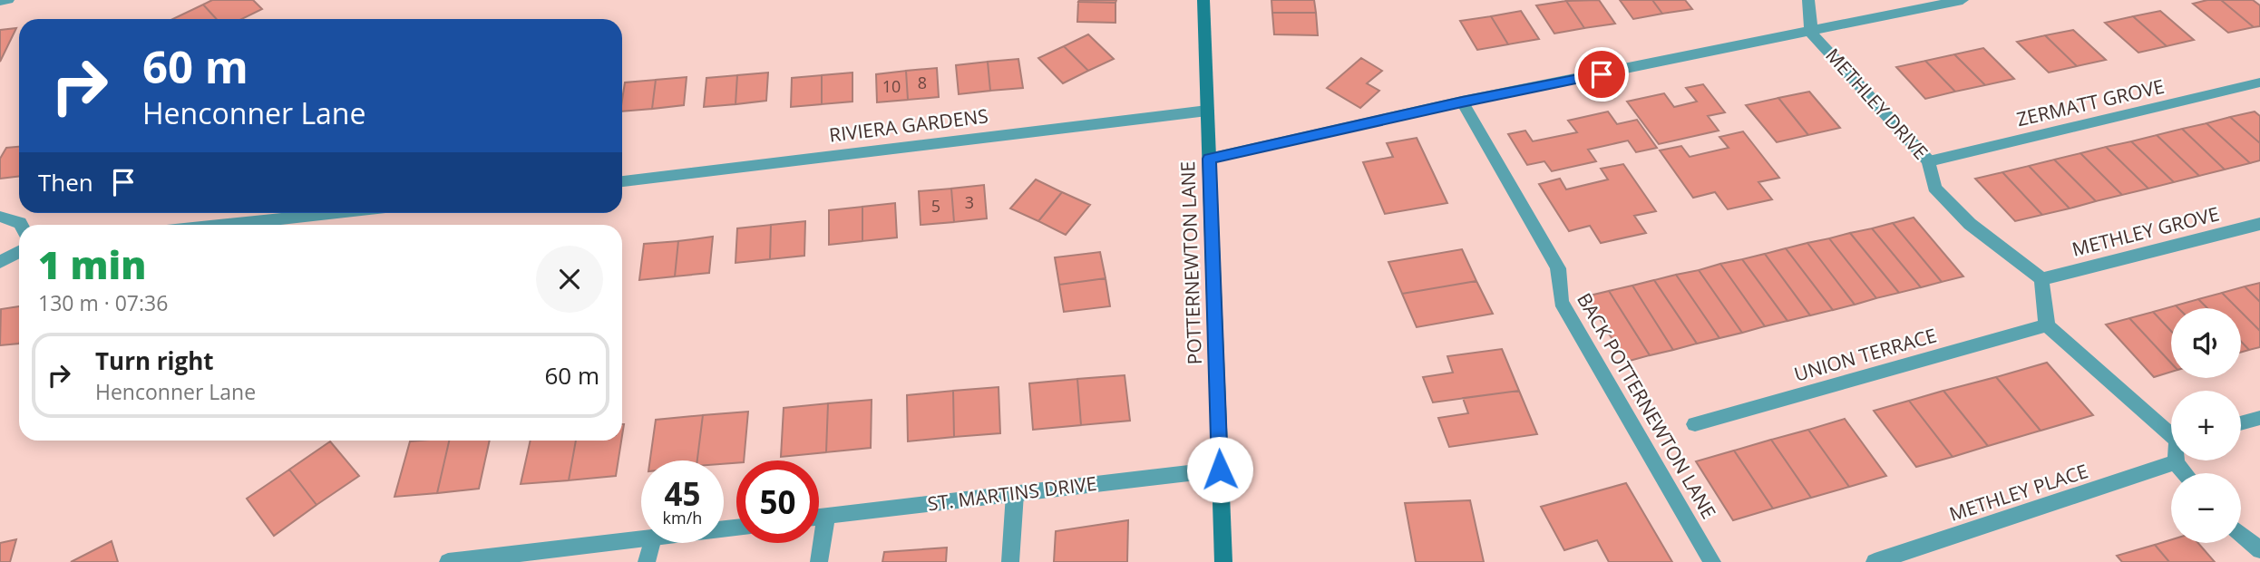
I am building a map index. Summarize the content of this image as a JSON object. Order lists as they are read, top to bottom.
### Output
{
  "streets": {
    "main road": ["POTTERNEWTON LANE"],
    "street": [
      "ZERMATT GROVE",
      "METHLEY DRIVE",
      "RIVIERA GARDENS",
      "METHLEY GROVE",
      "UNION TERRACE",
      "BACK POTTERNEWTON LANE",
      "METHLEY PLACE",
      "ST. MARTINS DRIVE"
    ]
  },
  "crossings": [
    ["ZERMATT GROVE", "METHLEY DRIVE"],
    ["METHLEY DRIVE", "METHLEY GROVE"],
    ["RIVIERA GARDENS", "POTTERNEWTON LANE"],
    ["POTTERNEWTON LANE", "ST. MARTINS DRIVE"]
  ],
  "house_numbers": [
    "8",
    "10",
    "3",
    "5"
  ],
  "page": {
    "turn": ["60 m", "Henconner Lane"],
    "then": "Then",
    "heading": ["1 min", "130 m · 07:36"],
    "map_buttons": ["+", "−"],
    "list": [
      {
        "name": "Turn right",
        "note": "Henconner Lane",
        "value": "60 m"
      }
    ],
    "speed": "45 km/h",
    "limit": "50"
  }
}
